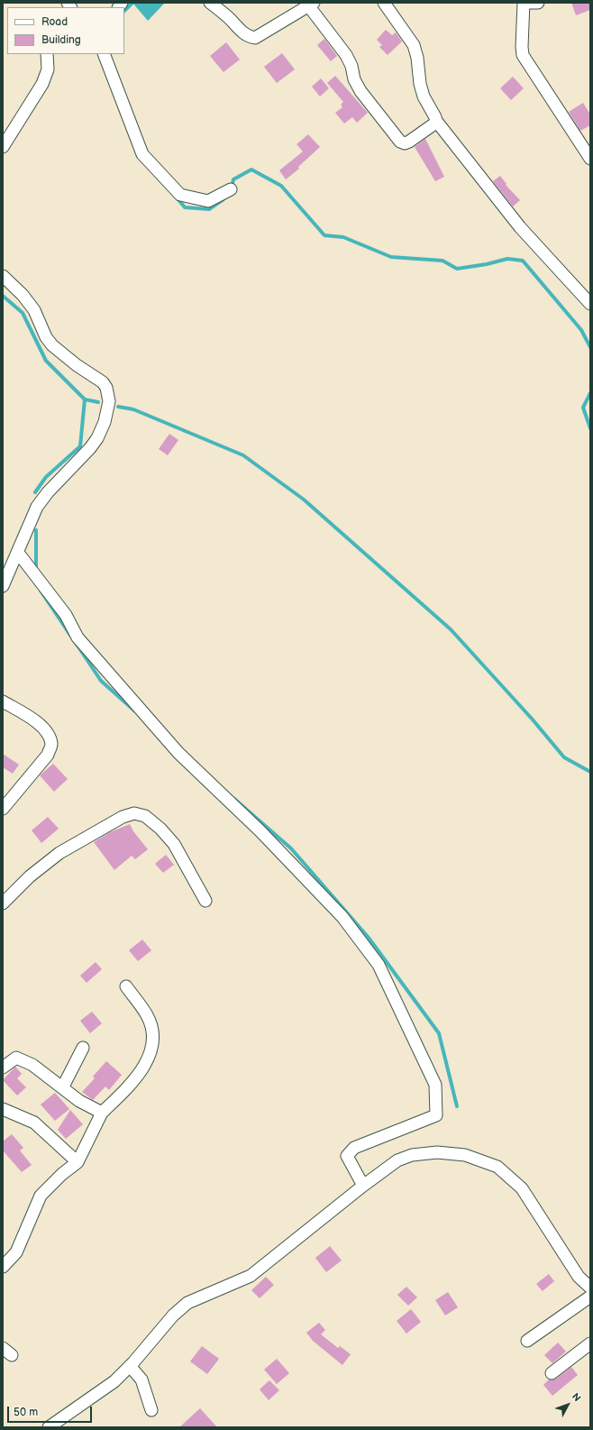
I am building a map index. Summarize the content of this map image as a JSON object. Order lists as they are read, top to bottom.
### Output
{
  "legend": ["Road", "Building"],
  "scale_bar": "50 m",
  "north": "top right"
}
